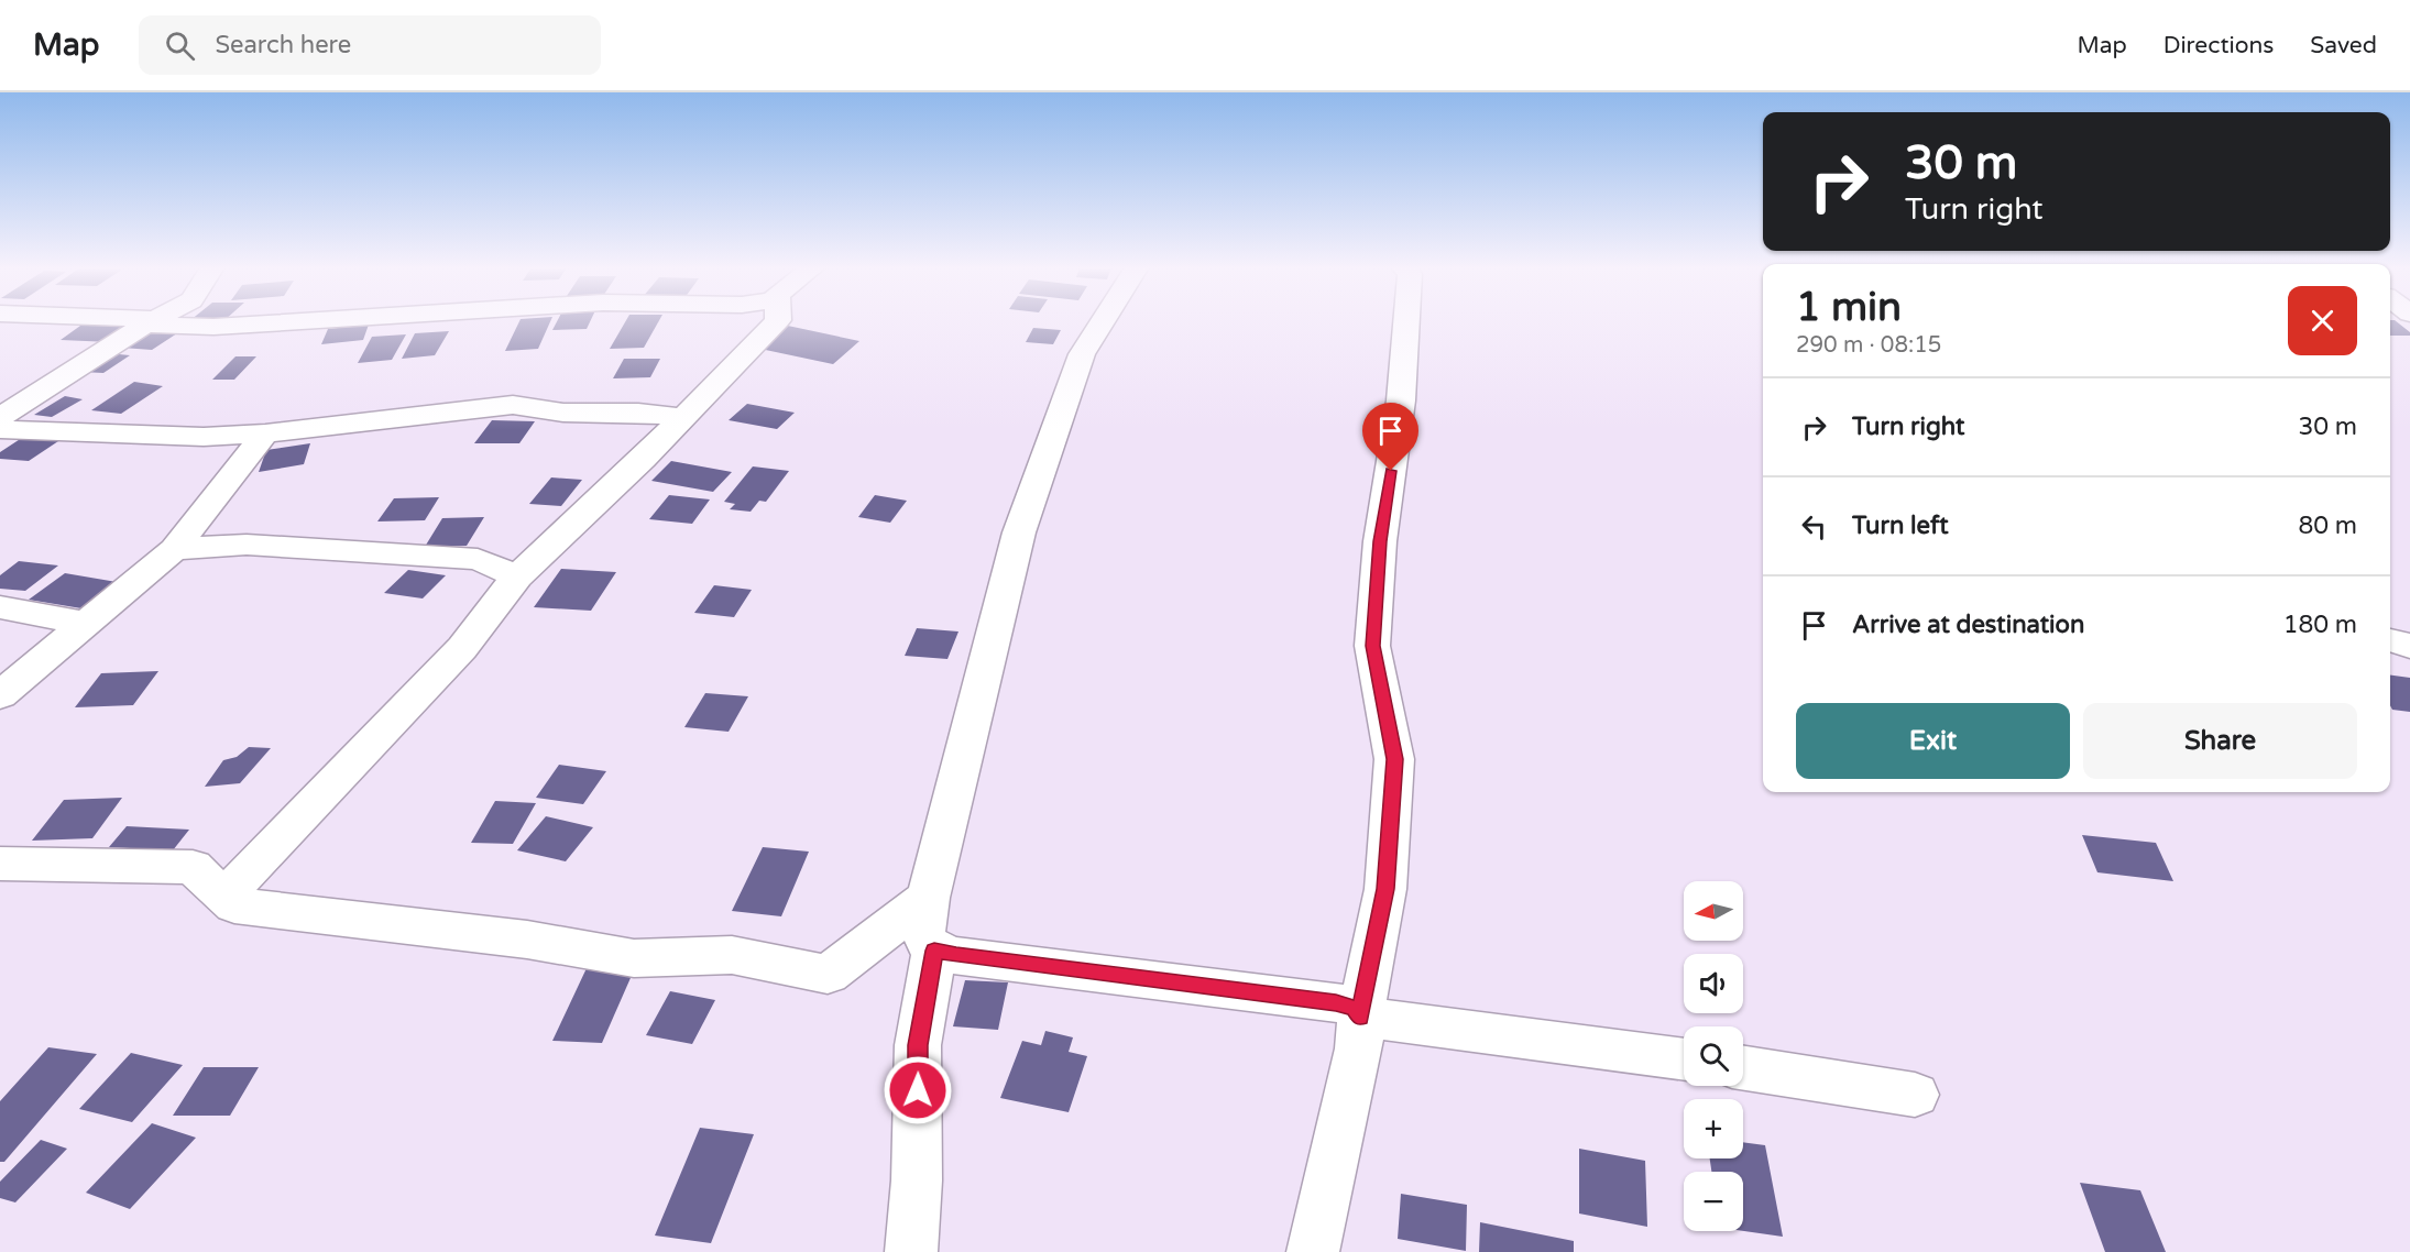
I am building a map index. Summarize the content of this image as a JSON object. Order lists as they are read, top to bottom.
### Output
{
  "north": "left",
  "page": {
    "header": "Map",
    "search": "Search here",
    "nav": ["Map", "Directions", "Saved"],
    "turn": ["30 m", "Turn right"],
    "heading": ["1 min", "290 m · 08:15"],
    "list": [
      {
        "name": "Turn right",
        "value": "30 m"
      },
      {
        "name": "Turn left",
        "value": "80 m"
      },
      {
        "name": "Arrive at destination",
        "value": "180 m"
      }
    ],
    "buttons": ["Exit", "Share"],
    "map_buttons": ["+", "−"]
  }
}
